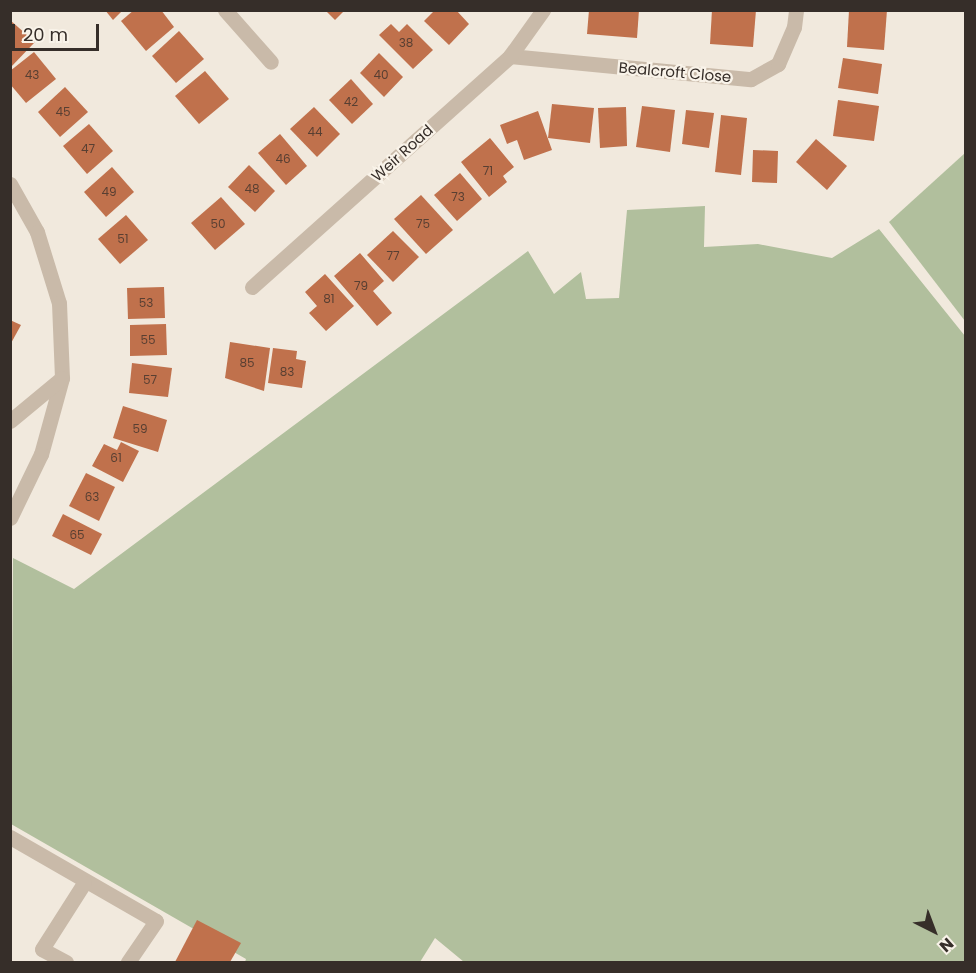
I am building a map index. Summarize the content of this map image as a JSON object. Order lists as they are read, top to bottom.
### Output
{
  "streets": {
    "street": ["Bealcroft Close", "Weir Road"]
  },
  "crossings": [
    ["Bealcroft Close", "Weir Road"]
  ],
  "house_numbers": [
    "38",
    "43",
    "40",
    "42",
    "45",
    "44",
    "47",
    "46",
    "71",
    "48",
    "49",
    "73",
    "50",
    "75",
    "51",
    "77",
    "79",
    "81",
    "53",
    "55",
    "85",
    "83",
    "57",
    "59",
    "61",
    "63",
    "65"
  ],
  "scale_bar": "20 m",
  "north": "bottom right"
}
